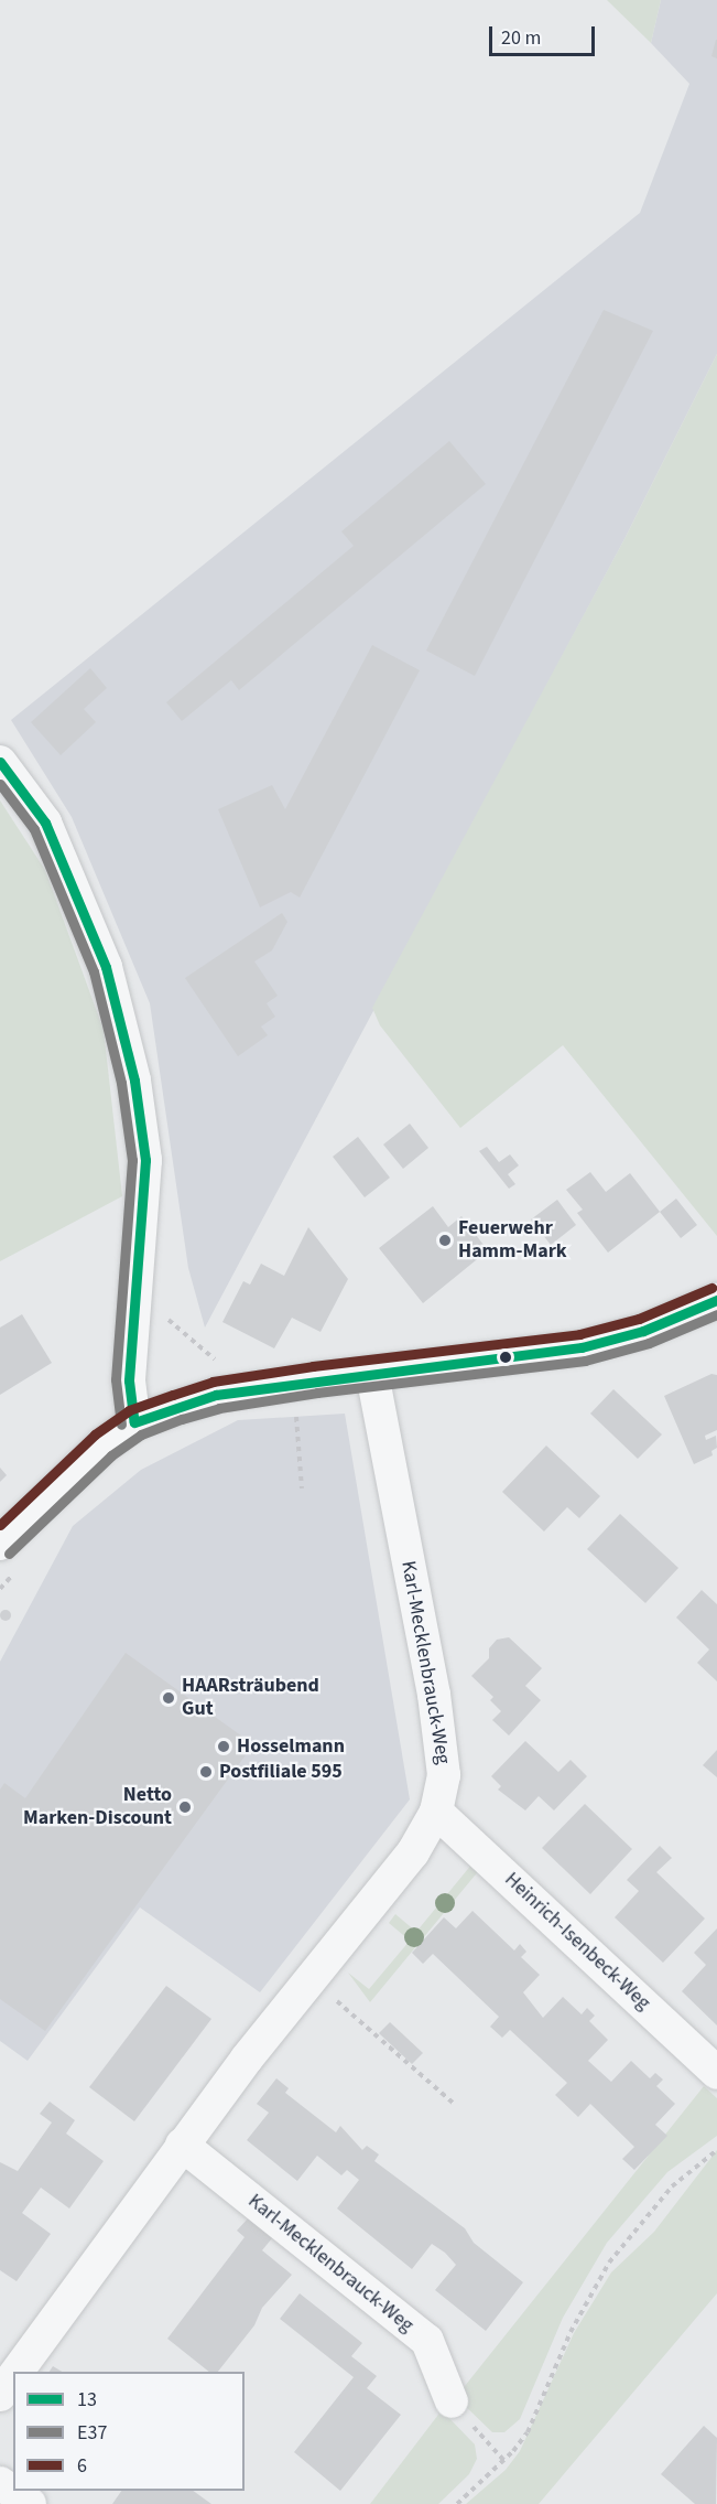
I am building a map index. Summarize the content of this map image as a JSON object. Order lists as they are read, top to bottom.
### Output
{
  "streets": {
    "street": ["Karl-Mecklenbrauck-Weg", "Heinrich-Isenbeck-Weg"]
  },
  "crossings": [
    ["Karl-Mecklenbrauck-Weg", "Heinrich-Isenbeck-Weg"]
  ],
  "places": [
    "Feuerwehr Hamm-Mark",
    "HAARsträubend Gut",
    "Hosselmann",
    "Postfiliale 595",
    "Netto Marken-Discount"
  ],
  "lines": ["transit line 13", "transit line E37", "transit line 6"],
  "legend": ["13", "E37", "6"],
  "scale_bar": "20 m"
}
